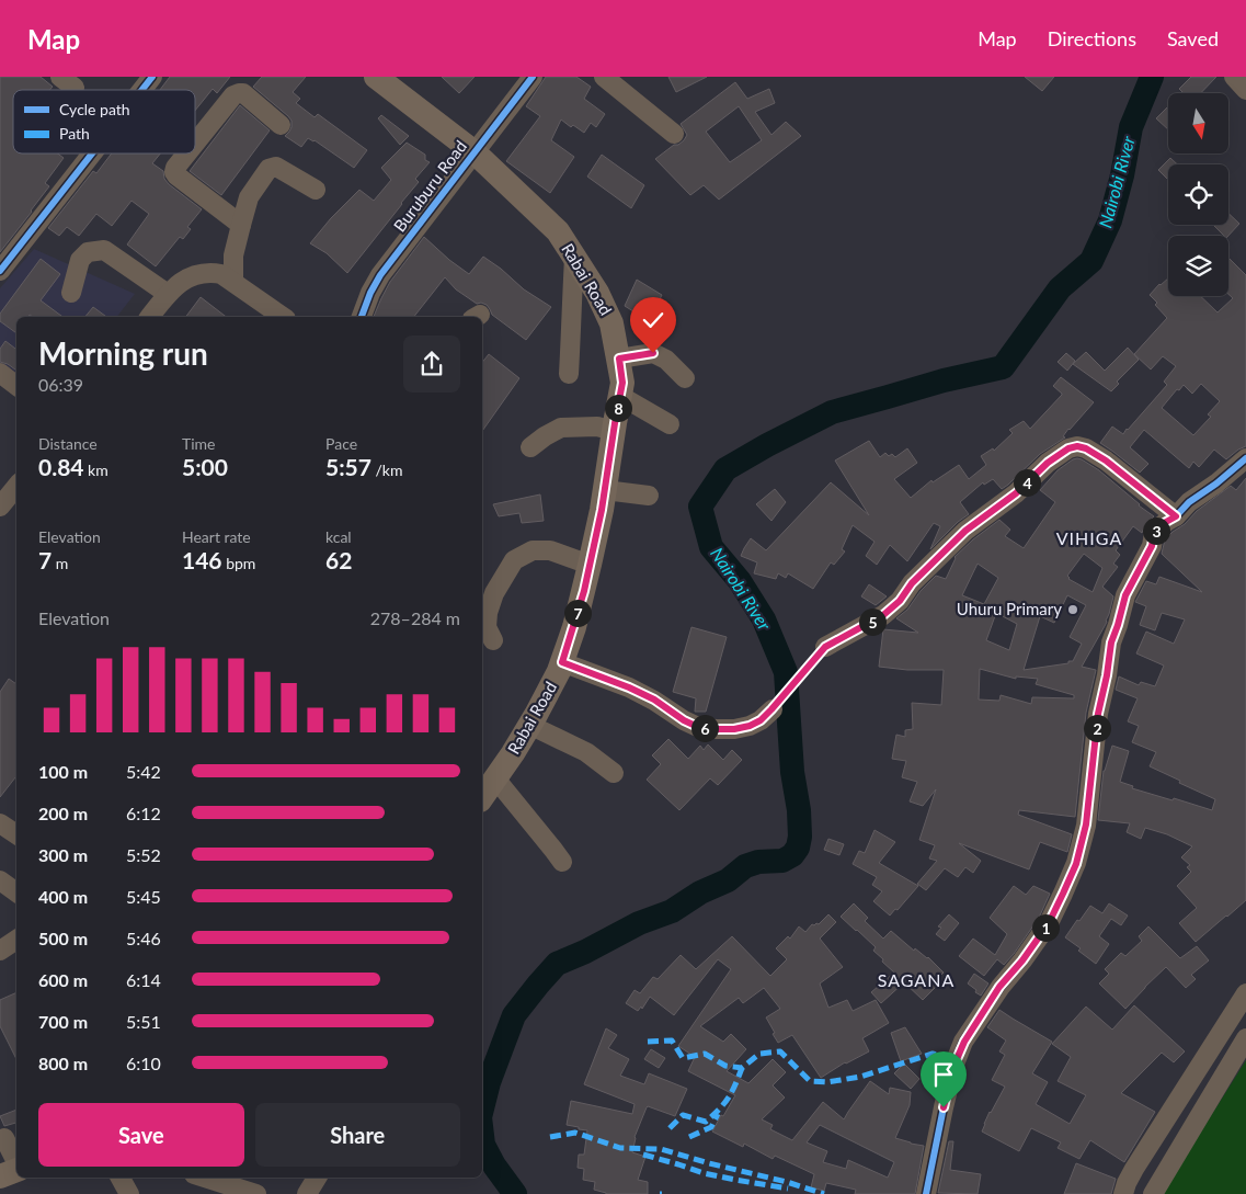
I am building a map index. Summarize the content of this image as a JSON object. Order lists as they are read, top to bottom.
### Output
{
  "streets": {
    "main road": ["Rabai Road"],
    "street": ["Buruburu Road"]
  },
  "crossings": [
    ["Buruburu Road", "Rabai Road"]
  ],
  "districts": ["VIHIGA", "SAGANA"],
  "water": ["Nairobi River"],
  "places": ["Uhuru Primary"],
  "legend": ["Cycle path", "Path"],
  "north": "bottom",
  "page": {
    "header": "Map",
    "nav": ["Map", "Directions", "Saved"],
    "heading": ["Morning run", "06:39"],
    "pins": [
      "8",
      "4",
      "3",
      "7",
      "5",
      "2",
      "6",
      "1"
    ],
    "stats": [
      ["Distance", "0.84 km"],
      ["Time", "5:00"],
      ["Pace", "5:57 /km"],
      ["Elevation", "7 m"],
      ["Heart rate", "146 bpm"],
      ["kcal", "62"]
    ],
    "chart": ["Elevation", "278–284 m"],
    "list": [
      {
        "name": "100 m",
        "note": "5:42"
      },
      {
        "name": "200 m",
        "note": "6:12"
      },
      {
        "name": "300 m",
        "note": "5:52"
      },
      {
        "name": "400 m",
        "note": "5:45"
      },
      {
        "name": "500 m",
        "note": "5:46"
      },
      {
        "name": "600 m",
        "note": "6:14"
      },
      {
        "name": "700 m",
        "note": "5:51"
      },
      {
        "name": "800 m",
        "note": "6:10"
      }
    ],
    "buttons": ["Save", "Share"]
  }
}
